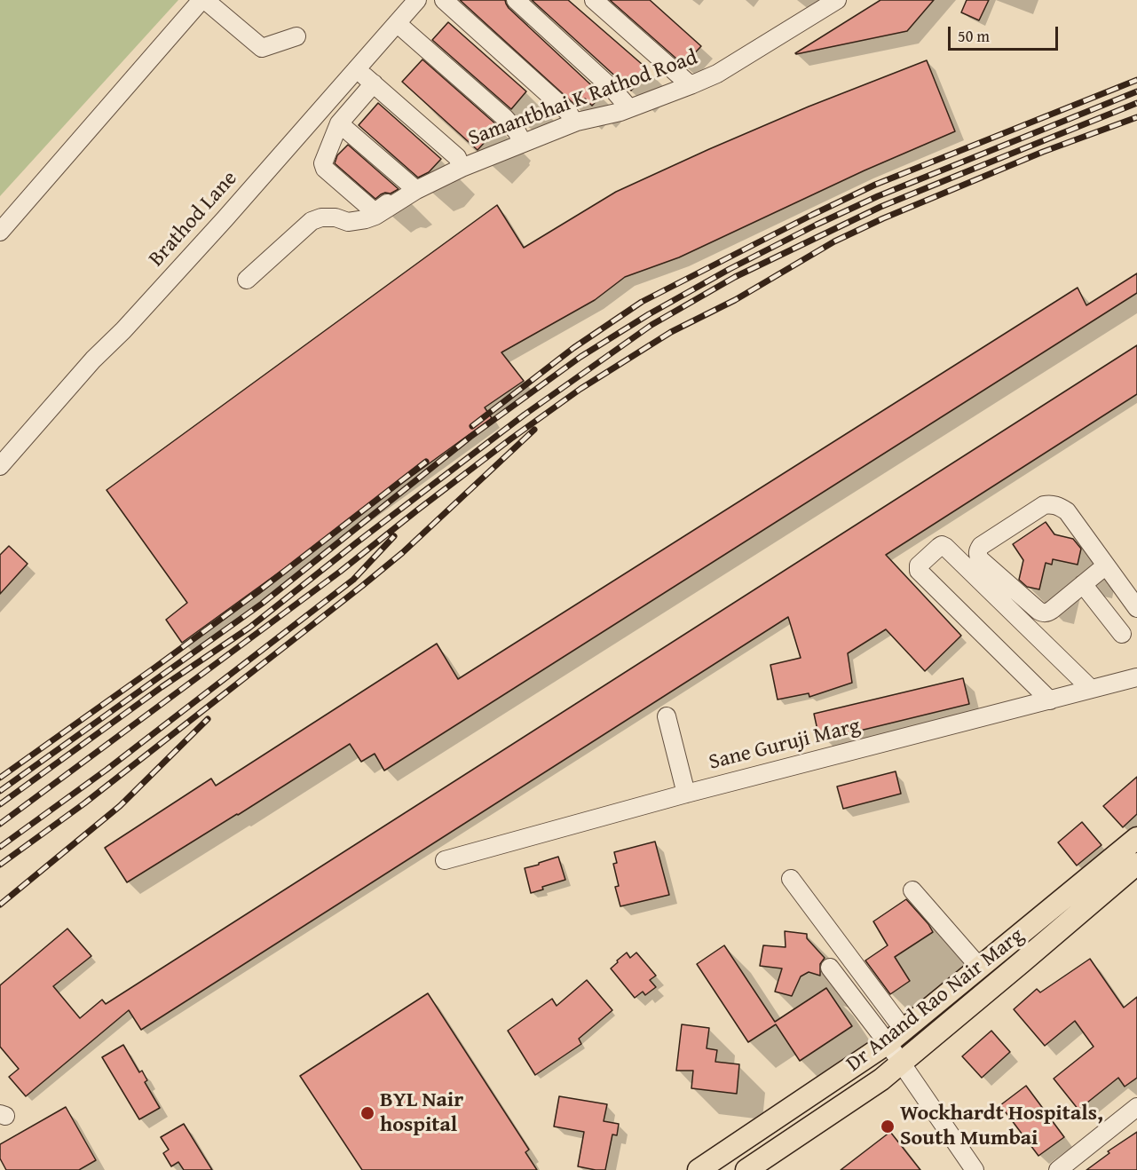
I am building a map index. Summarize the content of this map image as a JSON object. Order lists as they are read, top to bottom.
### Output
{
  "streets": {
    "main road": ["Dr Anand Rao Nair Marg"],
    "street": ["Samantbhai K Rathod Road", "Brathod Lane", "Sane Guruji Marg"]
  },
  "places": ["BYL Nair hospital", "Wockhardt Hospitals, South Mumbai"],
  "scale_bar": "50 m"
}
